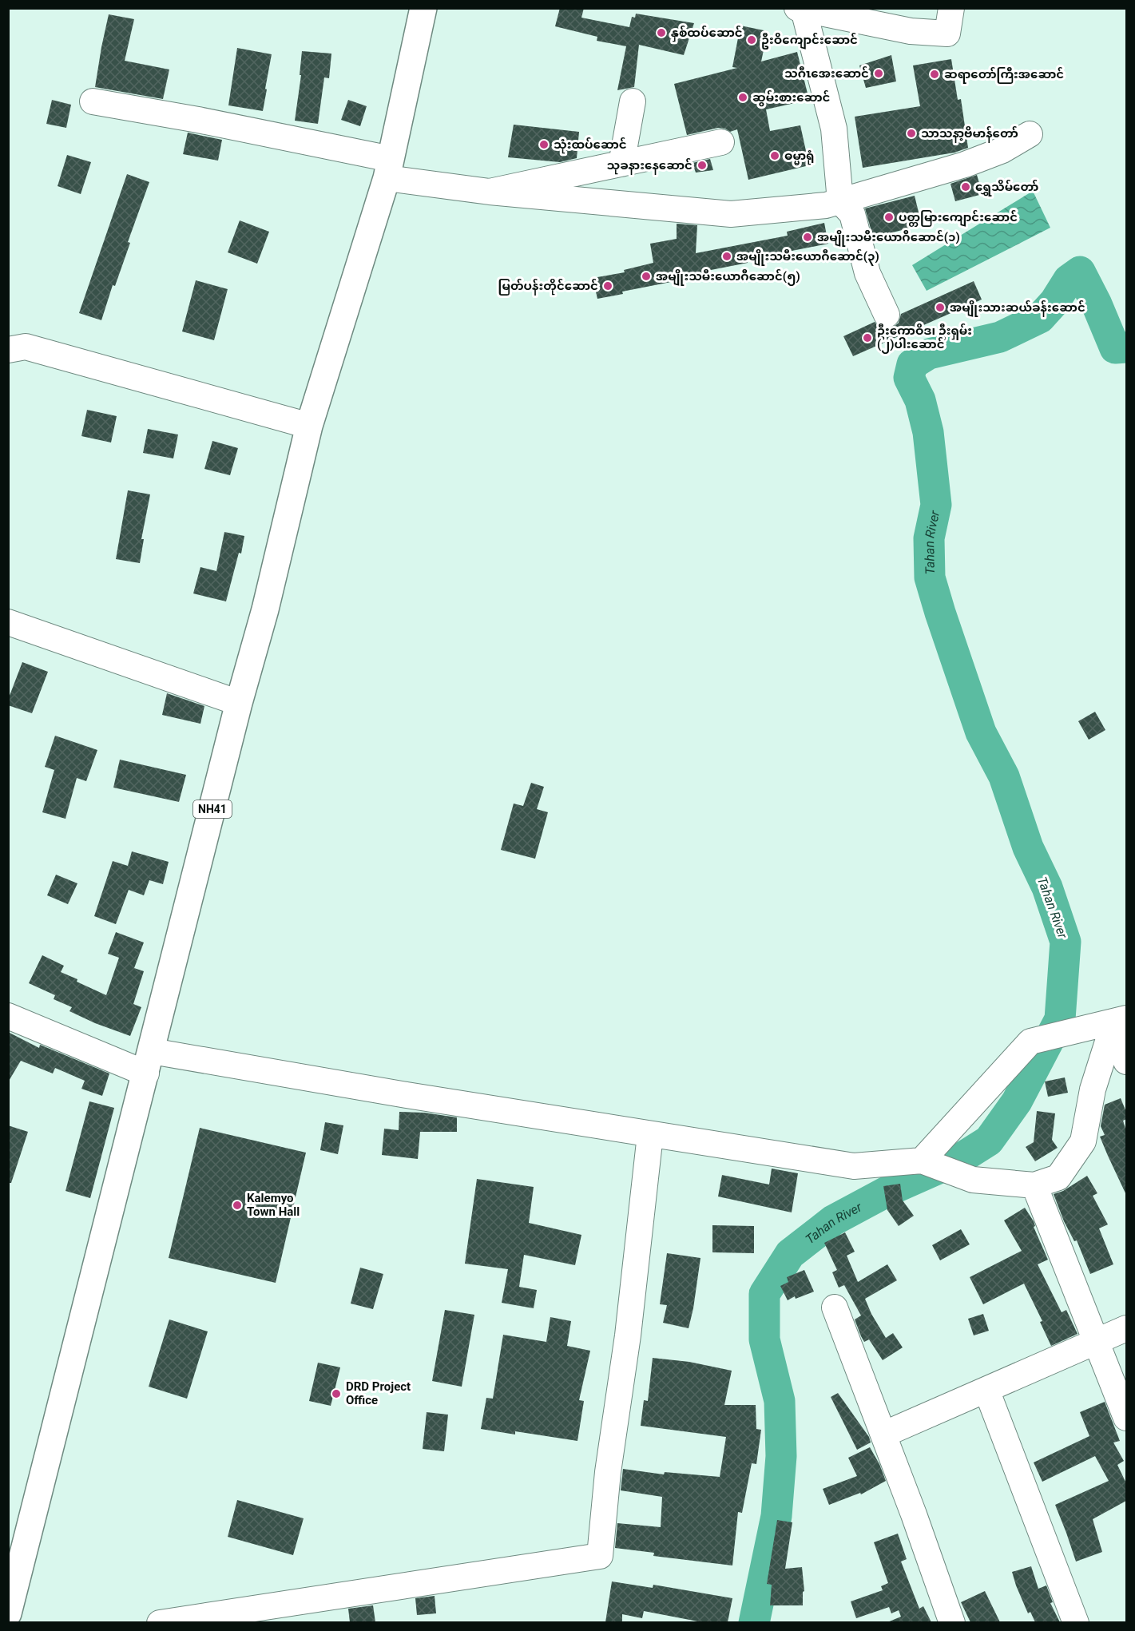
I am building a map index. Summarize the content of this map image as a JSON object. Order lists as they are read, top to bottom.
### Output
{
  "streets": {
    "highway": ["NH41"]
  },
  "water": ["Tahan River"],
  "places": [
    "နှစ်ထပ်ဆောင်",
    "ဦးဝိကျောင်းဆောင်",
    "သဂီၤအေးဆောင်",
    "ဆရာတော်ကြီးအဆောင်",
    "ဆွမ်းစားဆောင်",
    "သာသနာ့ဗိမာန်တော်",
    "သုံးထပ်ဆောင်",
    "ဓမ္မာရုံ",
    "သုခနားနေဆောင်",
    "ရွှေသိမ်တော်",
    "ပတ္တမြားကျောင်းဆောင်",
    "အမျိုးသမီးယောဂီဆောင်(၁)",
    "အမျိုးသမီးယောဂီဆောင်(၃)",
    "အမျိုးသမီးယောဂီဆောင်(၅)",
    "မြတ်ပန်းတိုင်ဆောင်",
    "အမျိုးသားဆယ်ခန်းဆောင်",
    "ဦးကောဝိဒ၊ ဦးရှမ်း (၂)ပါးဆောင်",
    "Kalemyo Town Hall",
    "DRD Project Office"
  ]
}
